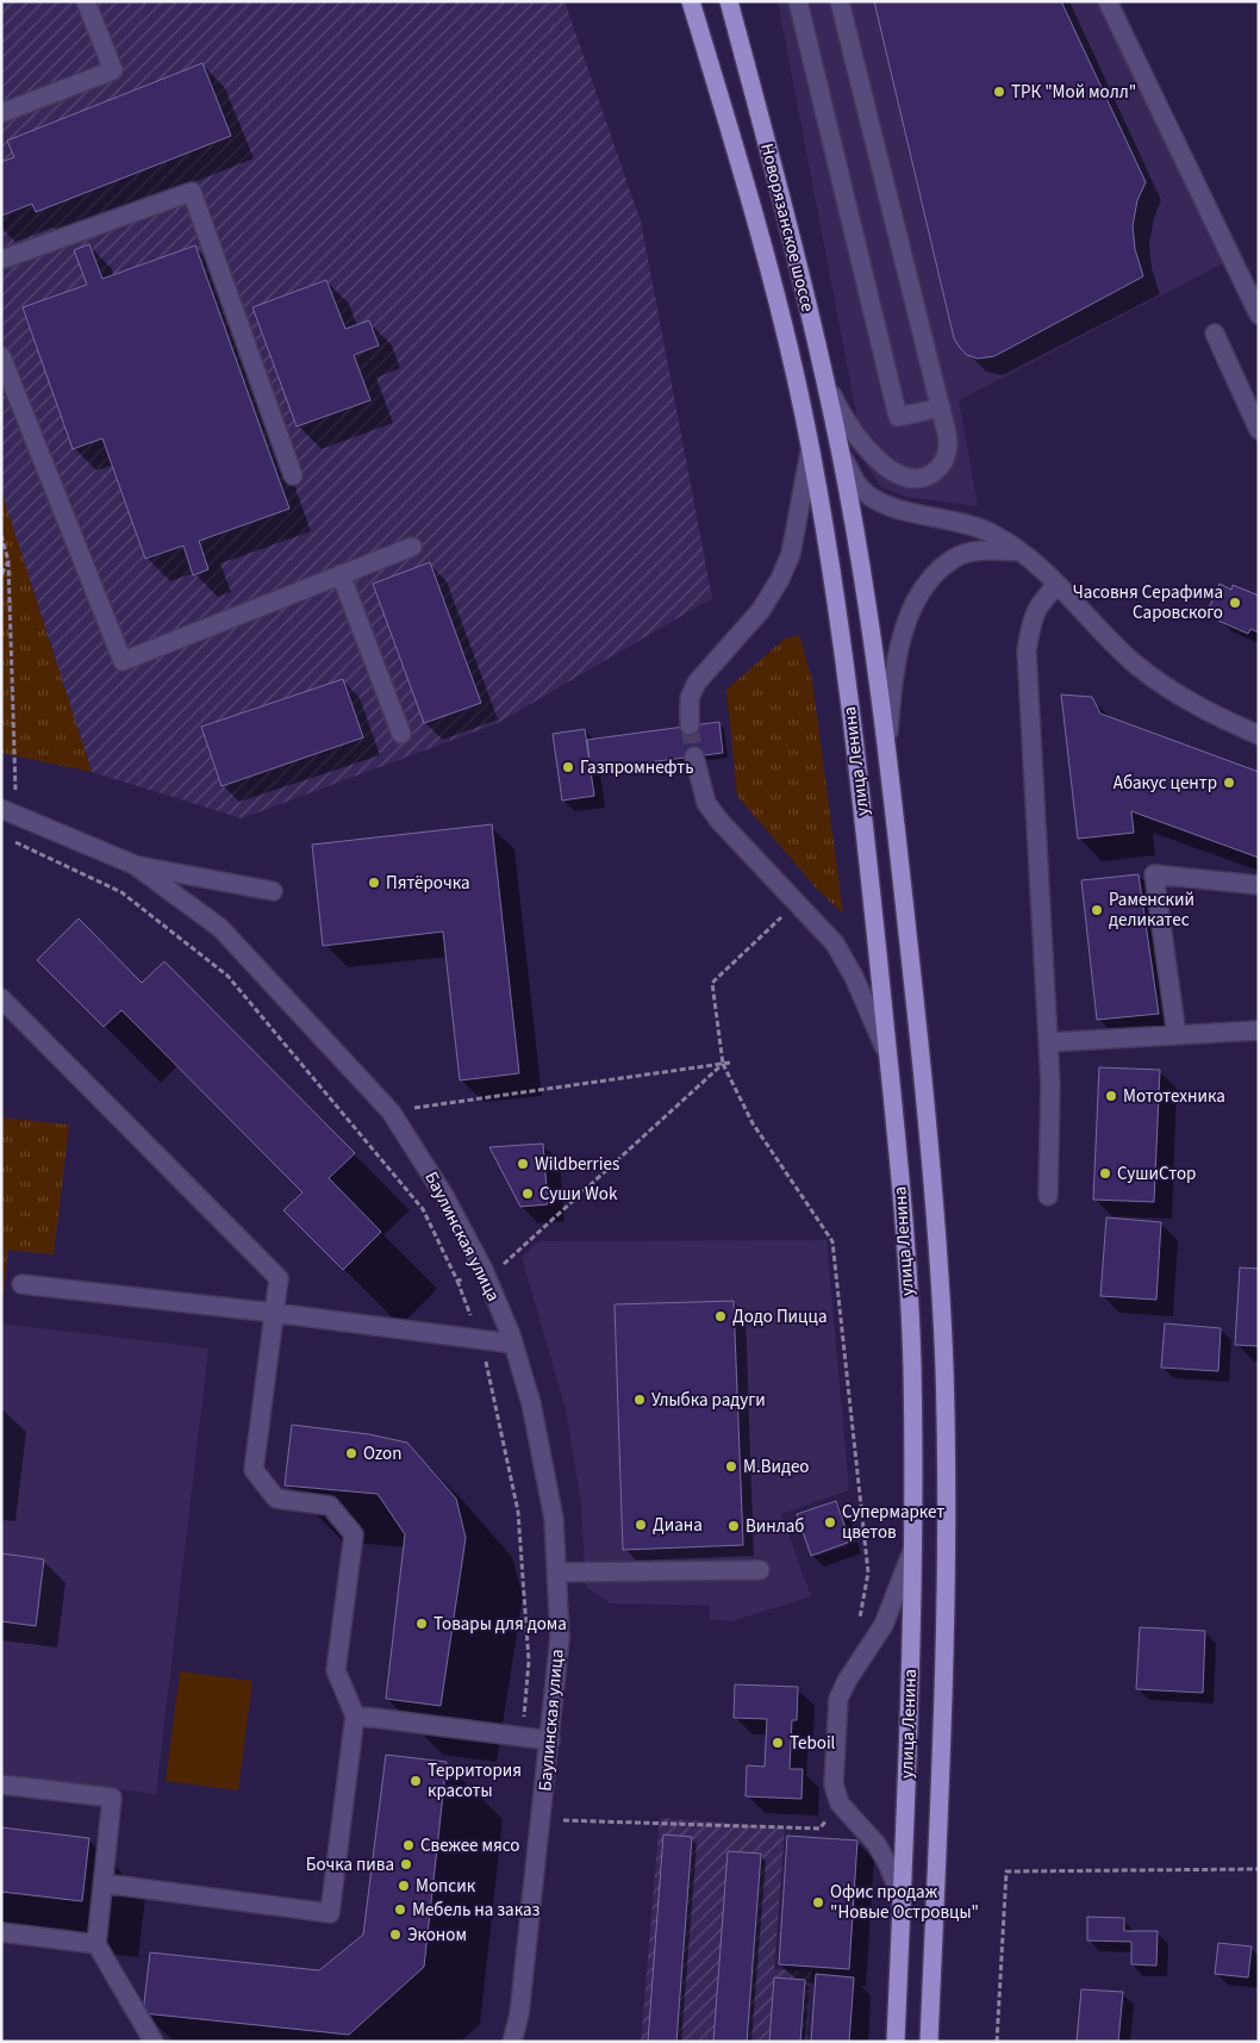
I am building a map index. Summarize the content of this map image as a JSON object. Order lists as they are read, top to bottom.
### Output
{
  "streets": {
    "main road": ["Новорязанское шоссе", "улица Ленина"],
    "street": ["Баулинская улица"]
  },
  "crossings": [
    ["Новорязанское шоссе", "улица Ленина"]
  ],
  "places": [
    "ТРК \"Мой молл\"",
    "Часовня Серафима Саровского",
    "Газпромнефть",
    "Абакус центр",
    "Пятёрочка",
    "Раменский деликатес",
    "Мототехника",
    "Wildberries",
    "СушиСтор",
    "Суши Wok",
    "Додо Пицца",
    "Улыбка радуги",
    "Ozon",
    "М.Видео",
    "Супермаркет цветов",
    "Диана",
    "Винлаб",
    "Товары для дома",
    "Teboil",
    "Территория красоты",
    "Свежее мясо",
    "Бочка пива",
    "Мопсик",
    "Офис продаж \"Новые Островцы\"",
    "Мебель на заказ",
    "Эконом"
  ]
}
